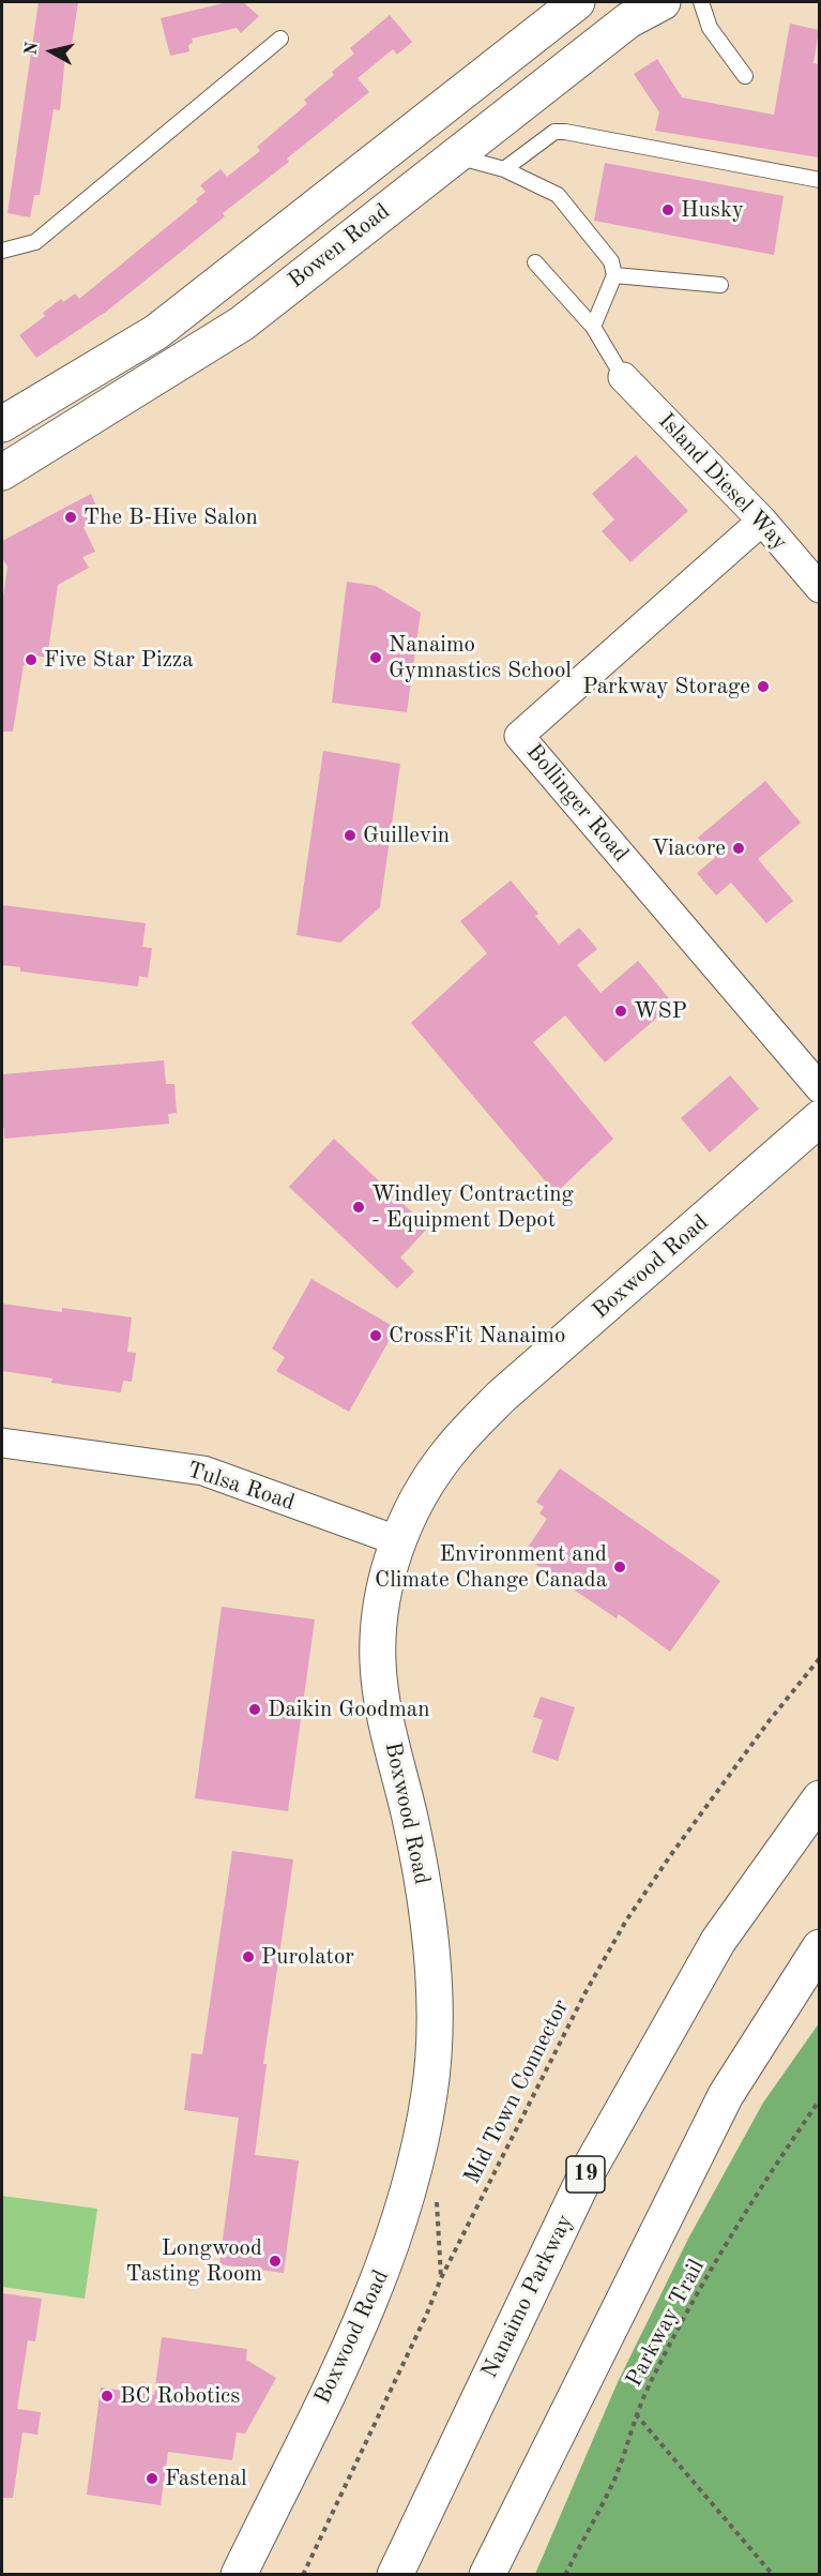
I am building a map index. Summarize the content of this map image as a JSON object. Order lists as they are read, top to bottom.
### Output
{
  "streets": {
    "main road": [
      "Bowen Road",
      "Boxwood Road",
      "19",
      "Nanaimo Parkway"
    ],
    "street": ["Island Diesel Way", "Bollinger Road", "Tulsa Road"],
    "path": ["Mid Town Connector", "Parkway Trail"]
  },
  "crossings": [
    ["Island Diesel Way", "Bollinger Road"],
    ["Boxwood Road", "Tulsa Road"]
  ],
  "places": [
    "Husky",
    "The B-Hive Salon",
    "Nanaimo Gymnastics School",
    "Five Star Pizza",
    "Parkway Storage",
    "Guillevin",
    "Viacore",
    "WSP",
    "Windley Contracting - Equipment Depot",
    "CrossFit Nanaimo",
    "Environment and Climate Change Canada",
    "Daikin Goodman",
    "Purolator",
    "Longwood Tasting Room",
    "BC Robotics",
    "Fastenal"
  ],
  "north": "left"
}
